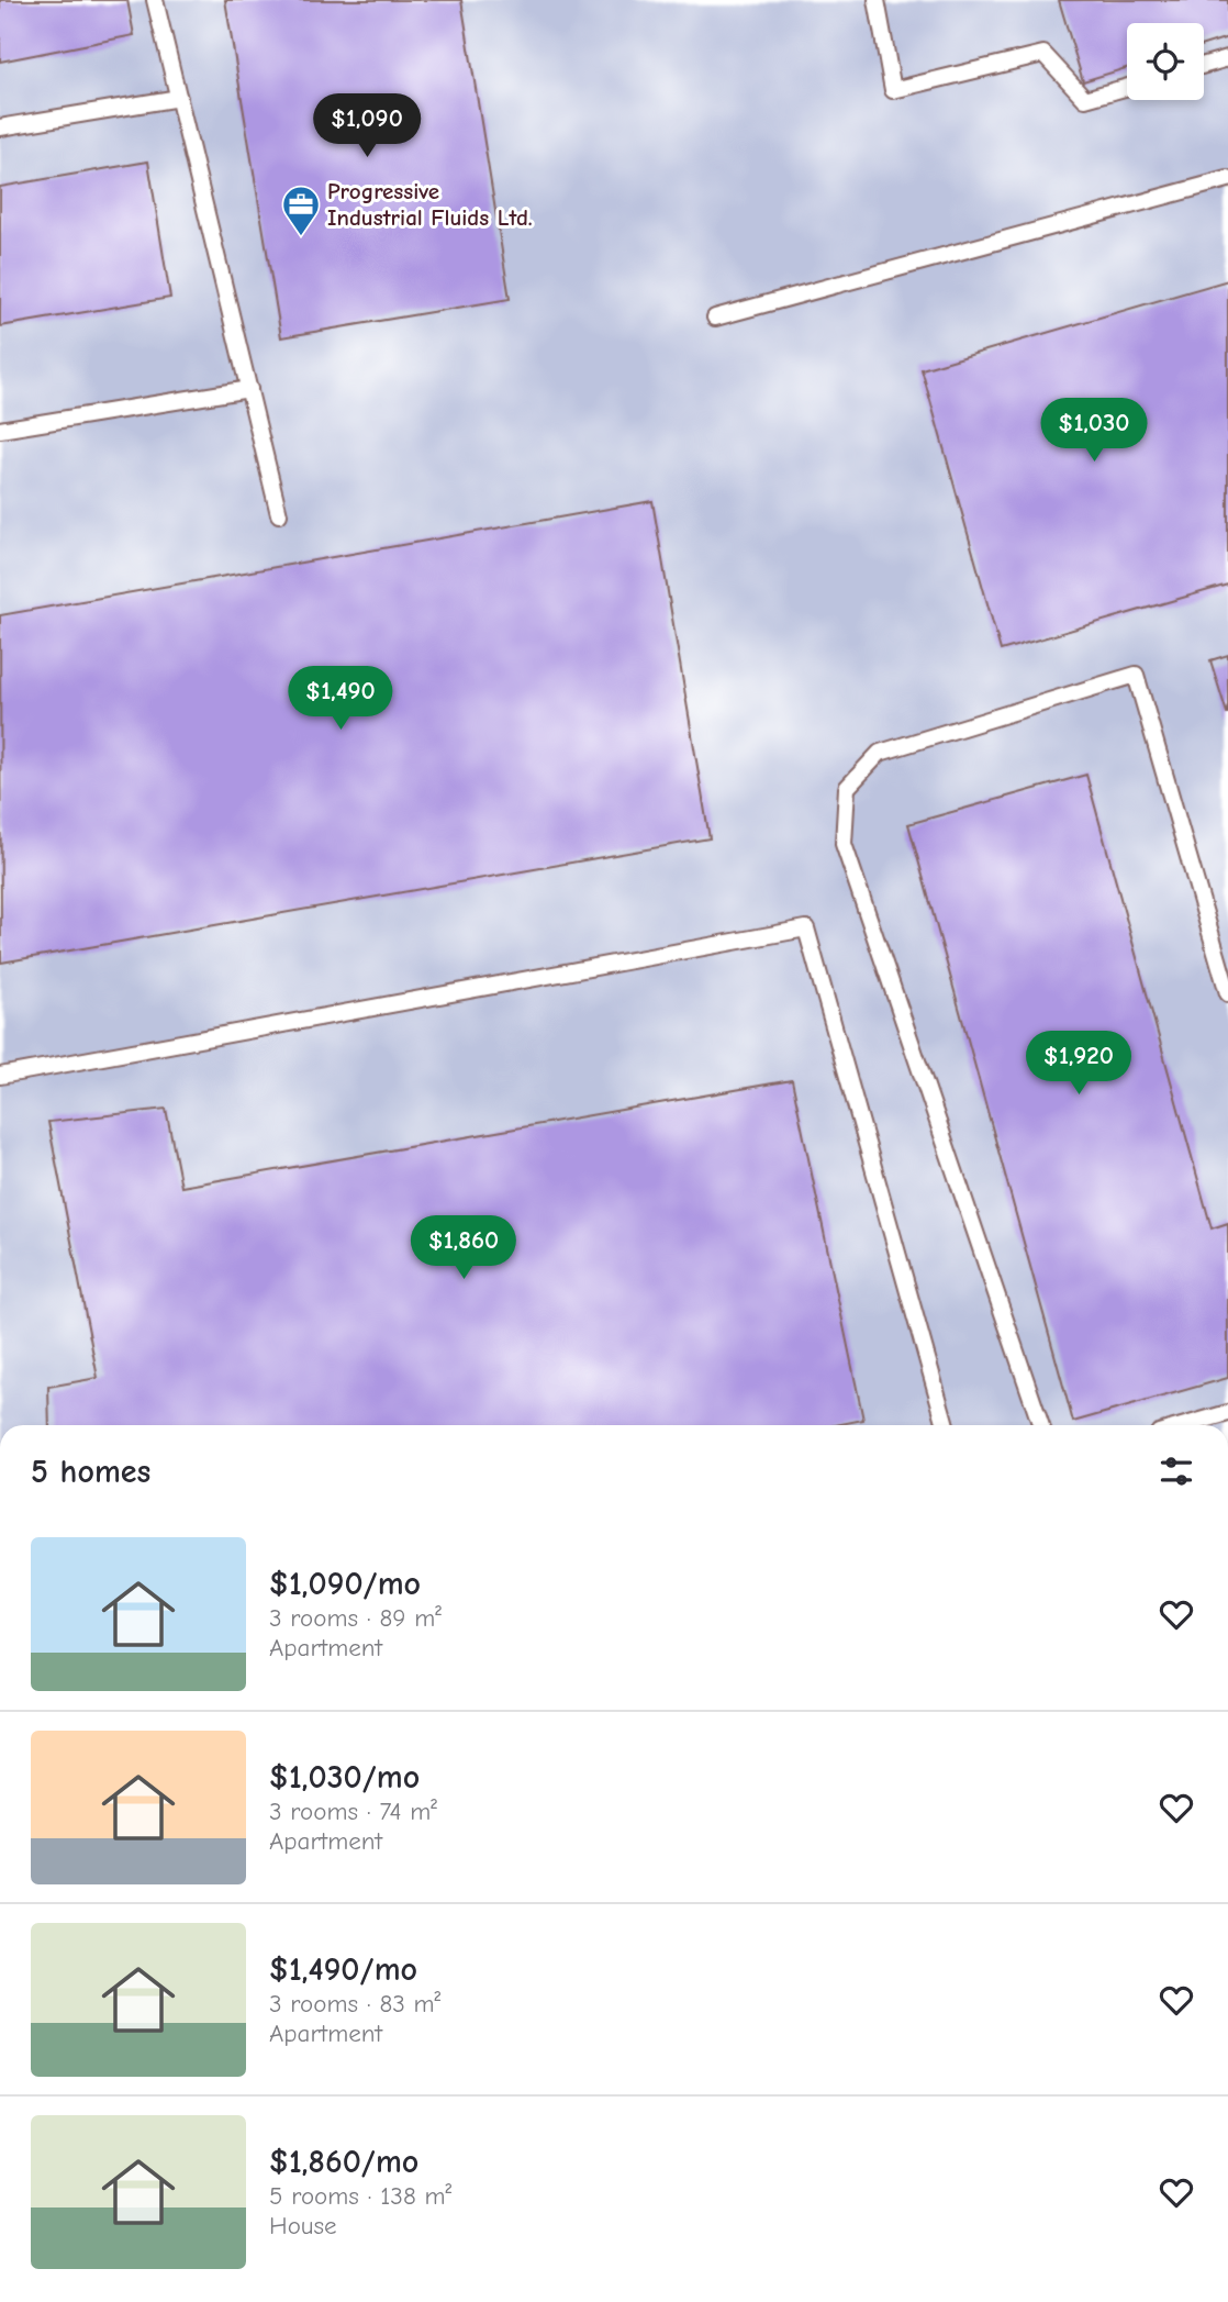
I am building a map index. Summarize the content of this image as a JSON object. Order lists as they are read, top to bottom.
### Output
{
  "places": {
    "office": ["Progressive Industrial Fluids Ltd."]
  },
  "page": {
    "price": [
      "$1,090",
      "$1,030",
      "$1,490",
      "$1,920",
      "$1,860"
    ],
    "heading": "5 homes",
    "list": [
      {
        "name": "$1,090/mo",
        "note": "3 rooms · 89 m² · Apartment"
      },
      {
        "name": "$1,030/mo",
        "note": "3 rooms · 74 m² · Apartment"
      },
      {
        "name": "$1,490/mo",
        "note": "3 rooms · 83 m² · Apartment"
      },
      {
        "name": "$1,860/mo",
        "note": "5 rooms · 138 m² · House"
      }
    ]
  }
}
